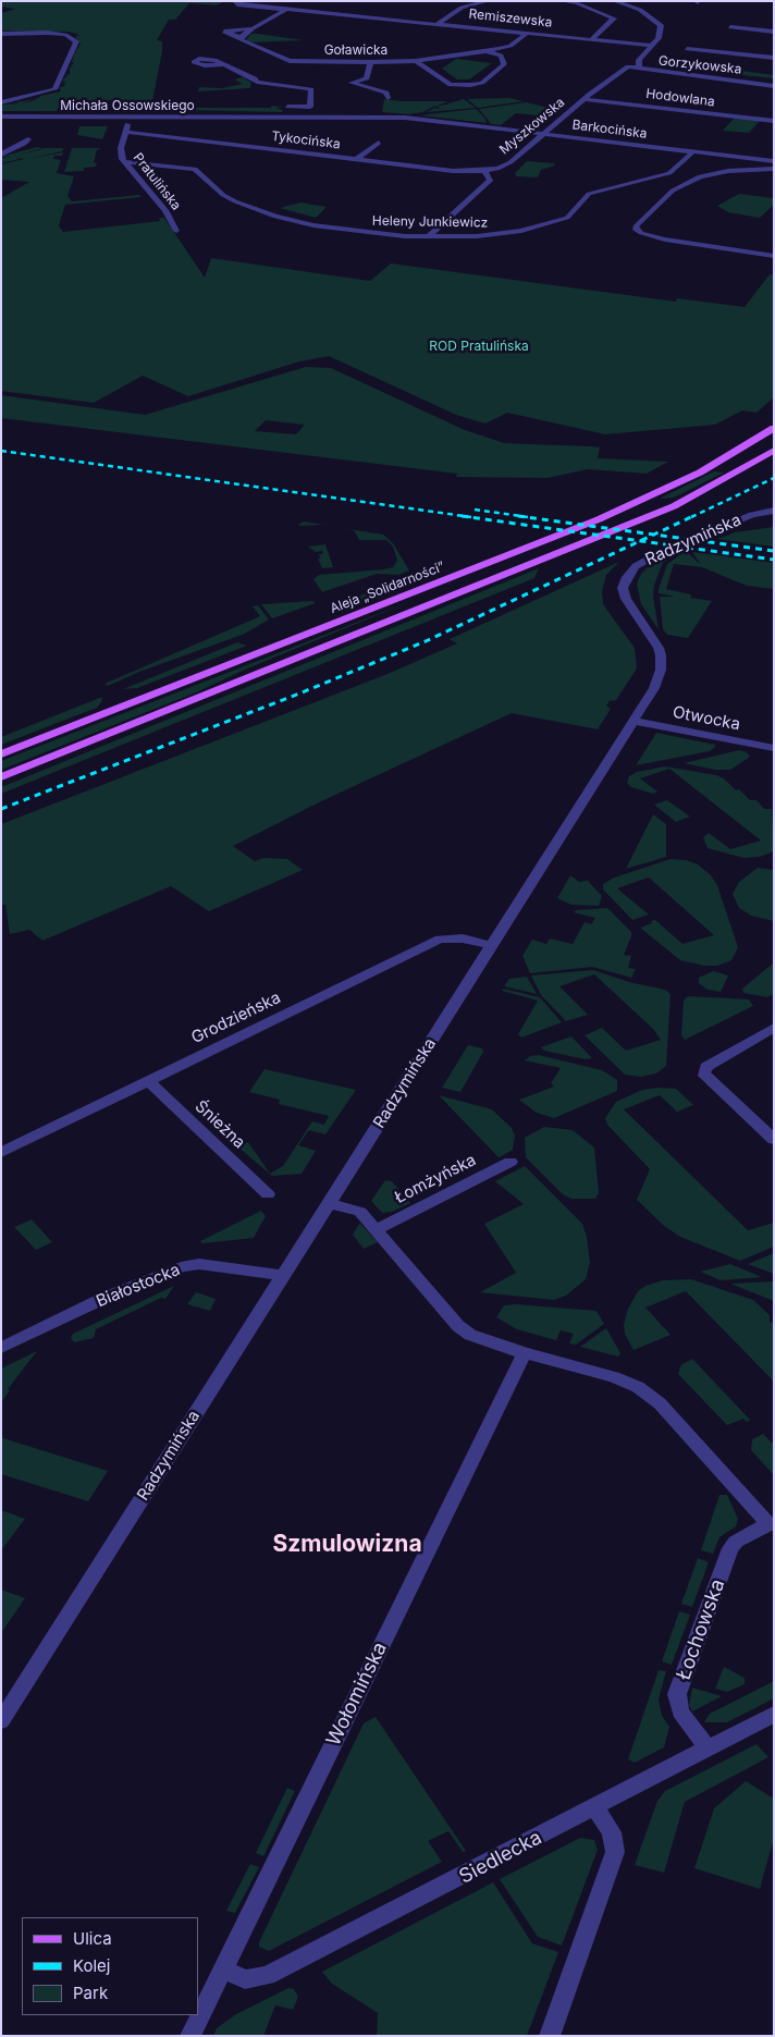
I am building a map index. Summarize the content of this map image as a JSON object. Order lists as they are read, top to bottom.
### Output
{
  "streets": {
    "main road": ["Aleja „Solidarności”"],
    "street": [
      "Remiszewska",
      "Goławicka",
      "Gorzykowska",
      "Hodowlana",
      "Michała Ossowskiego",
      "Myszkowska",
      "Barkocińska",
      "Tykocińska",
      "Pratulińska",
      "Heleny Junkiewicz",
      "Radzymińska",
      "Otwocka",
      "Grodzieńska",
      "Śnieżna",
      "Łomżyńska",
      "Białostocka",
      "Łochowska",
      "Wołomińska",
      "Siedlecka"
    ]
  },
  "crossings": [
    ["Remiszewska", "Goławicka"],
    ["Gorzykowska", "Myszkowska"],
    ["Hodowlana", "Myszkowska"],
    ["Michała Ossowskiego", "Barkocińska"],
    ["Michała Ossowskiego", "Pratulińska"],
    ["Myszkowska", "Barkocińska"],
    ["Myszkowska", "Tykocińska"],
    ["Barkocińska", "Heleny Junkiewicz"],
    ["Tykocińska", "Pratulińska"],
    ["Pratulińska", "Heleny Junkiewicz"],
    ["Radzymińska", "Otwocka"],
    ["Radzymińska", "Grodzieńska"],
    ["Radzymińska", "Białostocka"],
    ["Grodzieńska", "Śnieżna"],
    ["Łochowska", "Wołomińska"],
    ["Łochowska", "Siedlecka"],
    ["Wołomińska", "Siedlecka"]
  ],
  "districts": ["Szmulowizna"],
  "parks": ["ROD Pratulińska"],
  "legend": ["Ulica", "Kolej", "Park"]
}
